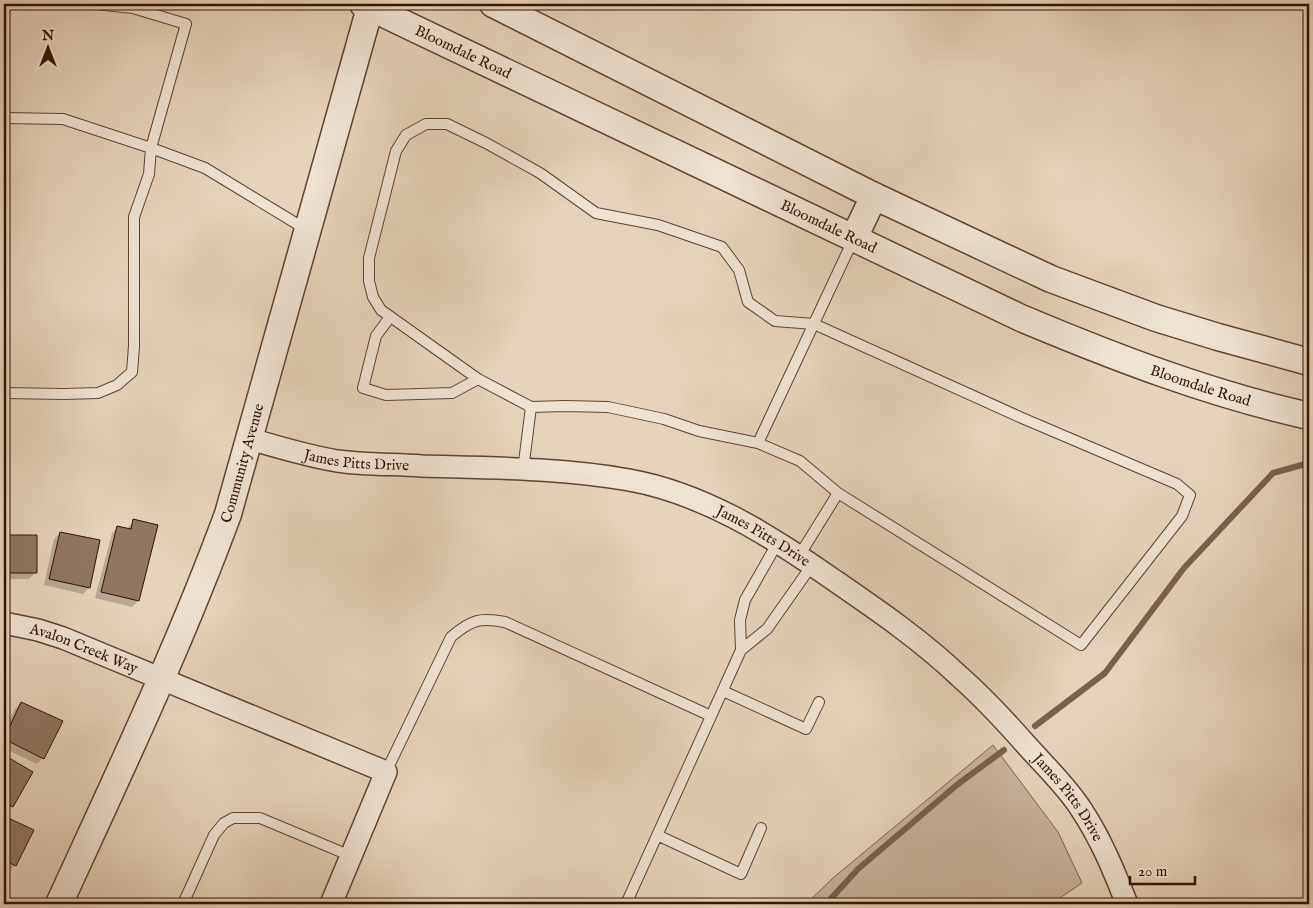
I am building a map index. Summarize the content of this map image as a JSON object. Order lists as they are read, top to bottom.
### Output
{
  "streets": {
    "street": [
      "Bloomdale Road",
      "James Pitts Drive",
      "Community Avenue",
      "Avalon Creek Way"
    ]
  },
  "crossings": [
    ["Bloomdale Road", "Community Avenue"],
    ["James Pitts Drive", "Community Avenue"],
    ["Community Avenue", "Avalon Creek Way"]
  ],
  "scale_bar": "20 m",
  "north": "top"
}
